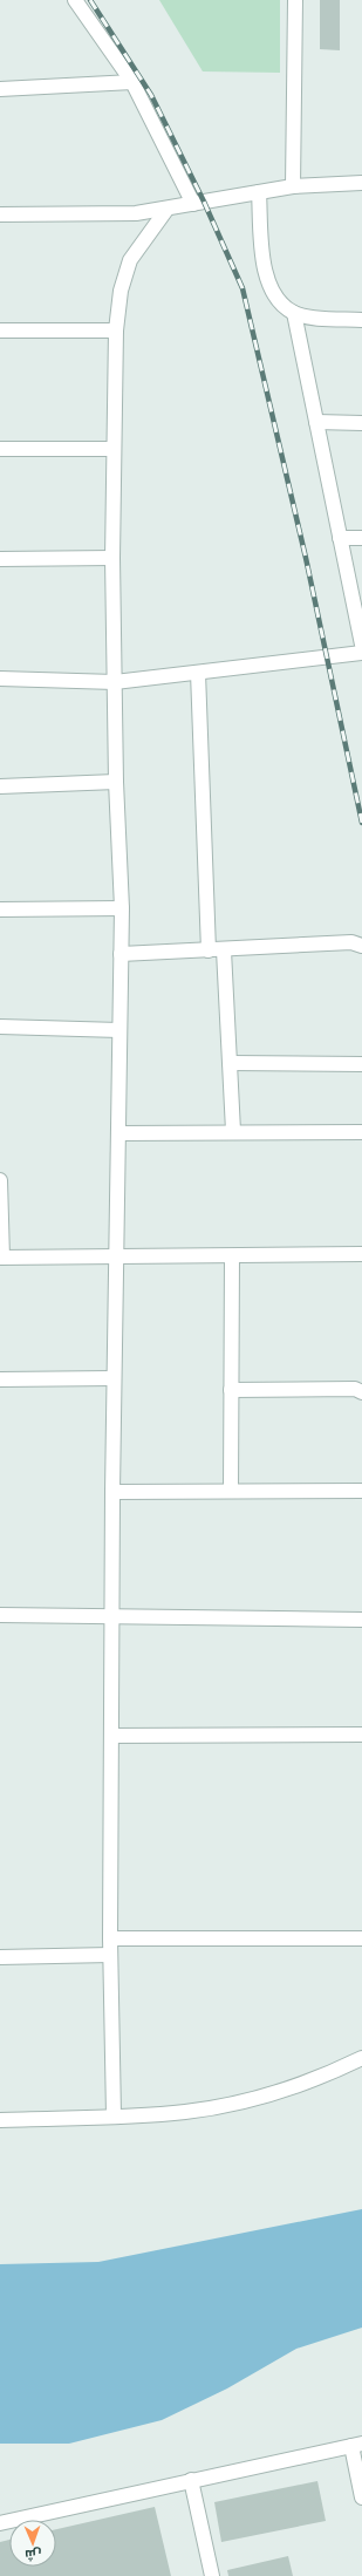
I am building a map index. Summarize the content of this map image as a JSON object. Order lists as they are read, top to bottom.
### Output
{
  "north": "bottom"
}
